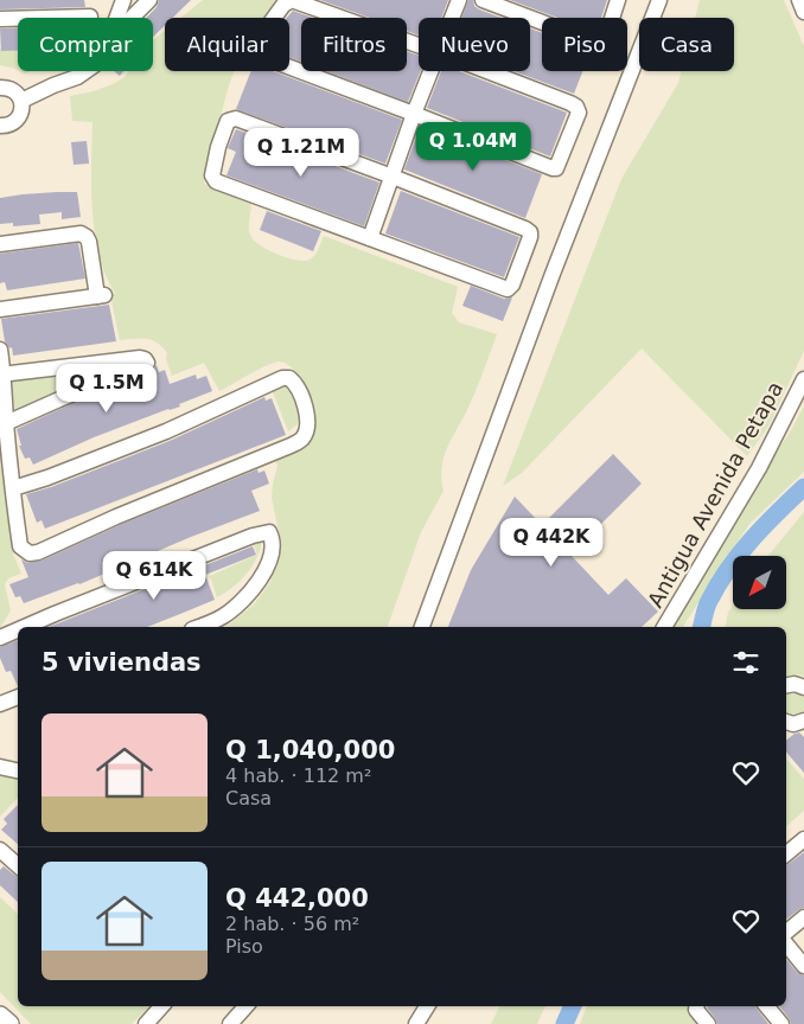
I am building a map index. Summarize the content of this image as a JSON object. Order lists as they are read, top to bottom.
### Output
{
  "streets": {
    "street": ["Antigua Avenida Petapa"]
  },
  "north": "bottom left",
  "page": {
    "chip": [
      "Comprar",
      "Alquilar",
      "Filtros",
      "Nuevo",
      "Piso",
      "Casa"
    ],
    "price": [
      "Q 1.04M",
      "Q 1.21M",
      "Q 1.5M",
      "Q 442K",
      "Q 614K"
    ],
    "heading": "5 viviendas",
    "list": [
      {
        "name": "Q 1,040,000",
        "note": "4 hab. · 112 m² · Casa"
      },
      {
        "name": "Q 442,000",
        "note": "2 hab. · 56 m² · Piso"
      }
    ]
  }
}
